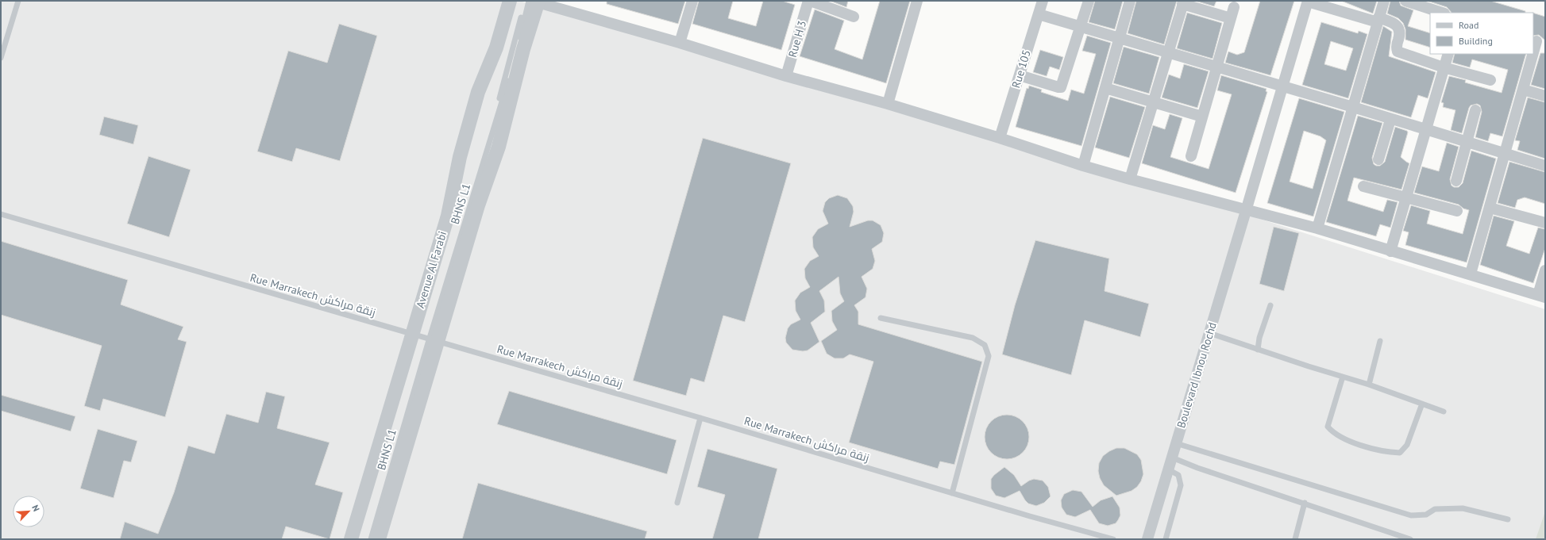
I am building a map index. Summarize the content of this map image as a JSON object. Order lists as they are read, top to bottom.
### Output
{
  "streets": {
    "street": [
      "Rue H 3",
      "Rue 105",
      "Avenue Al Farabi",
      "Boulevard Ibnou Rochd"
    ],
    "lane": ["BHNS L1", "Rue Marrakech زنقة مراكش"]
  },
  "crossings": [
    ["BHNS L1", "Rue Marrakech زنقة مراكش"],
    ["Avenue Al Farabi", "Rue Marrakech زنقة مراكش"]
  ],
  "legend": ["Road", "Building"],
  "north": "top right"
}
